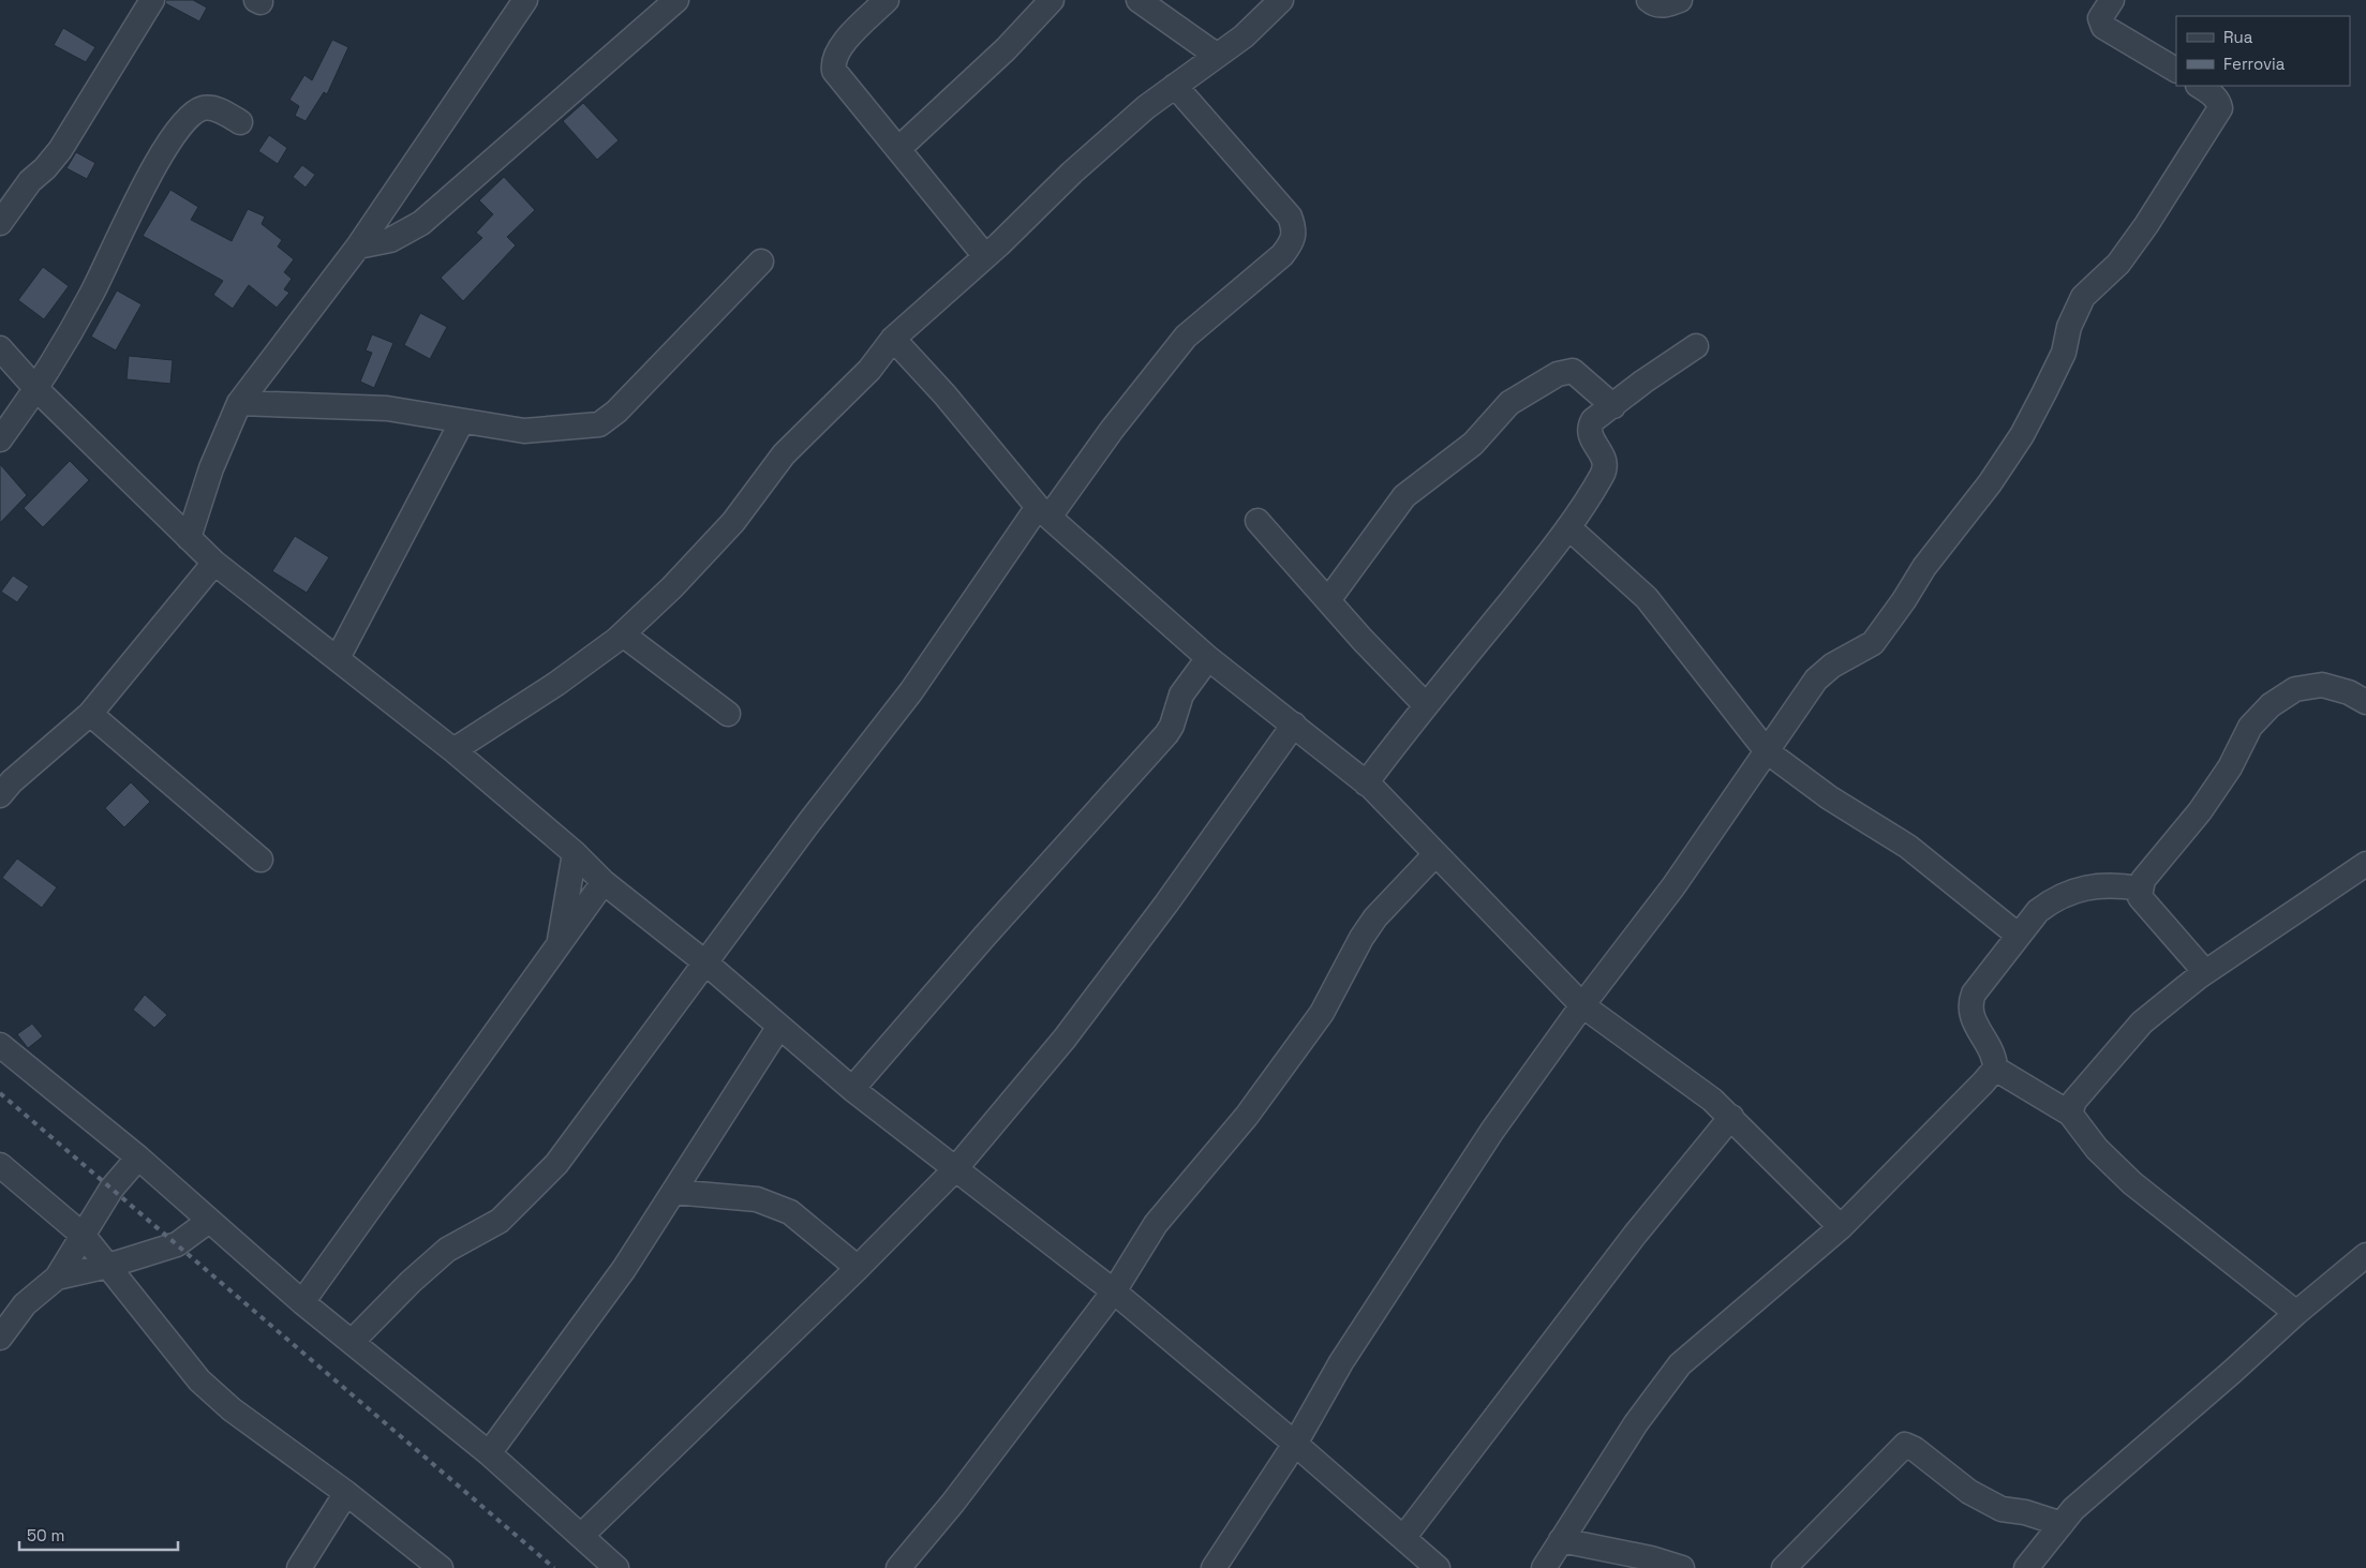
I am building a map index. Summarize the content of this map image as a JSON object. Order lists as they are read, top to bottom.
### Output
{
  "legend": ["Rua", "Ferrovia"],
  "scale_bar": "50 m"
}
